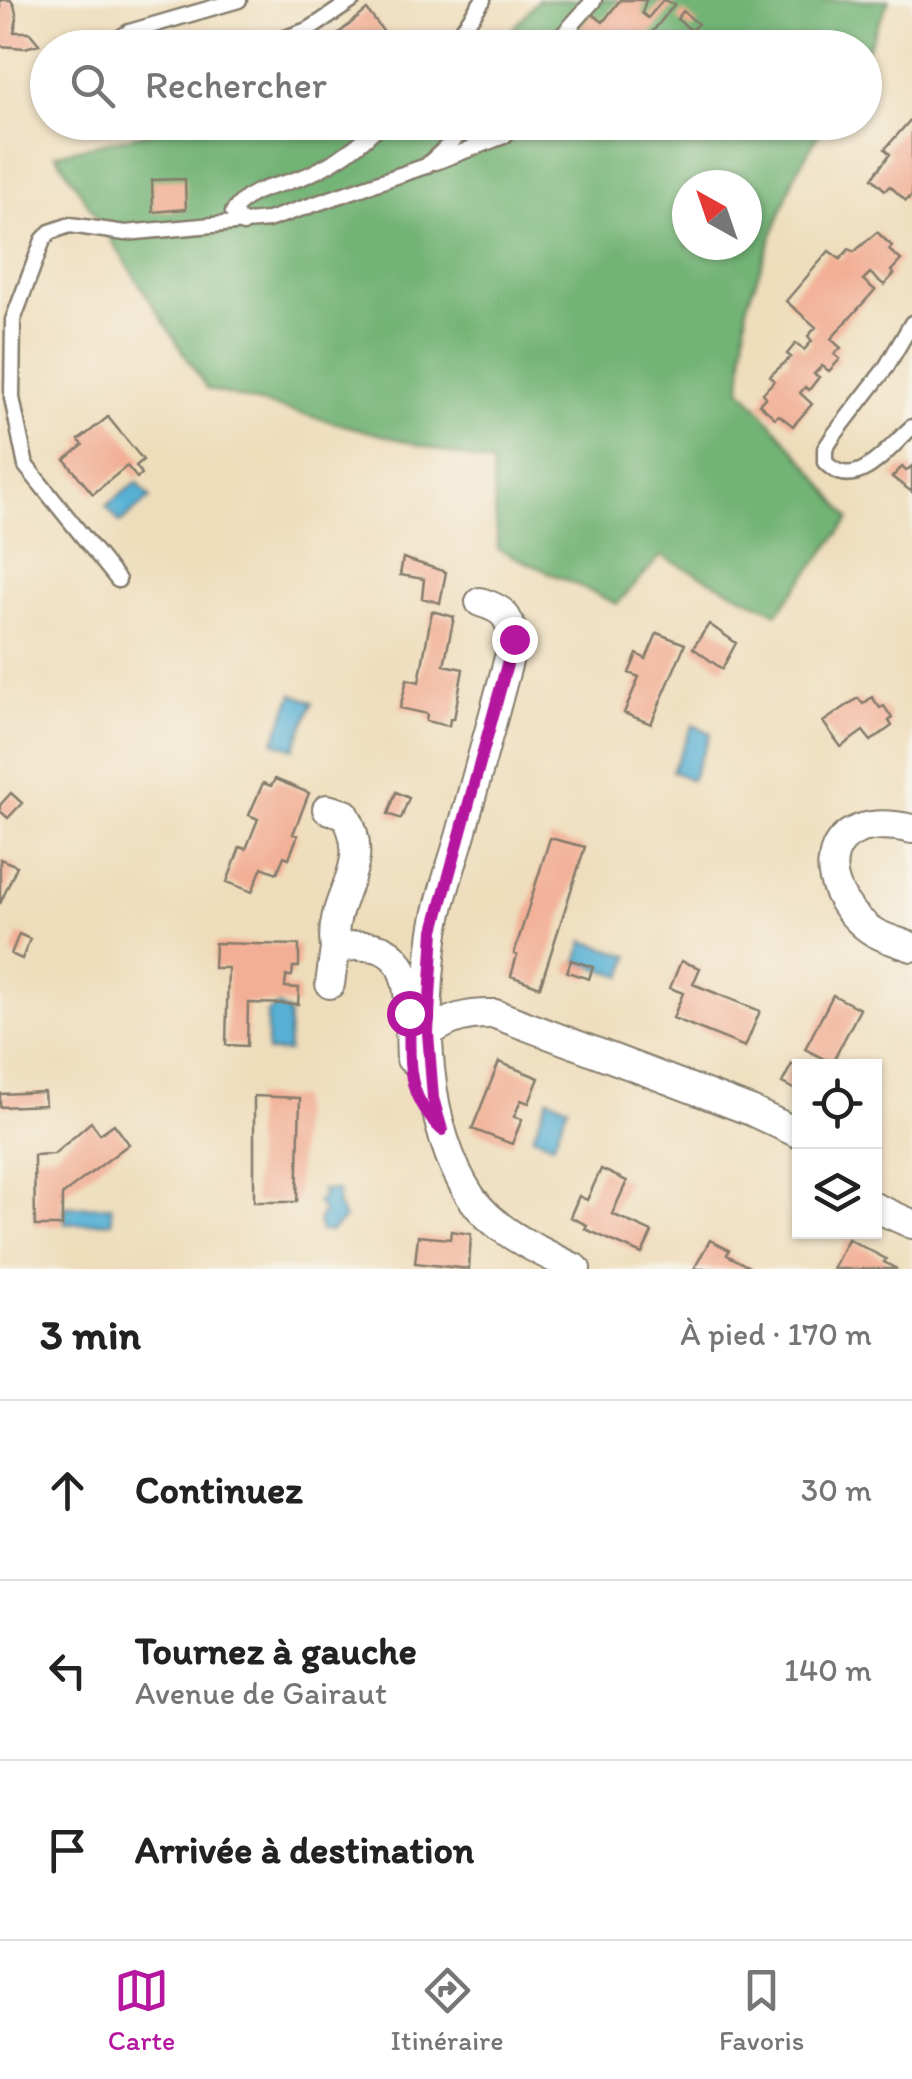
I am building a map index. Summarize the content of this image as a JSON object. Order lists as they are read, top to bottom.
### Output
{
  "north": "top left",
  "page": {
    "search": "Rechercher",
    "heading": ["3 min", "À pied · 170 m"],
    "list": [
      ["Continuez", "30 m"],
      ["Tournez à gauche", "Avenue de Gairaut", "140 m"],
      "Arrivée à destination"
    ],
    "nav": ["Carte", "Itinéraire", "Favoris"]
  }
}
